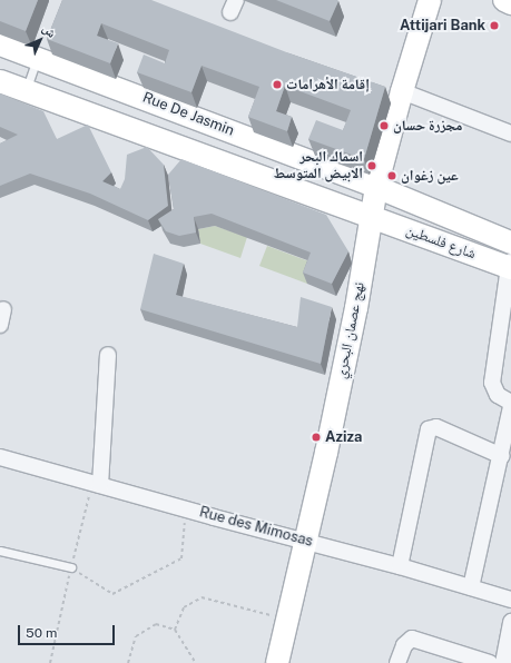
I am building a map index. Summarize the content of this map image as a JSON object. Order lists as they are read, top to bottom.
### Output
{
  "streets": {
    "street": [
      "Rue De Jasmin",
      "شارع فلسطين",
      "نهج عصمان البحري",
      "Rue des Mimosas"
    ]
  },
  "crossings": [
    ["Rue De Jasmin", "شارع فلسطين"],
    ["Rue De Jasmin", "نهج عصمان البحري"],
    ["شارع فلسطين", "نهج عصمان البحري"],
    ["نهج عصمان البحري", "Rue des Mimosas"]
  ],
  "places": [
    "Attijari Bank",
    "إقامة الأهرامات",
    "مجزرة حسان",
    "اسماك البحر الابيض المتوسط",
    "عين زغوان",
    "Aziza"
  ],
  "scale_bar": "50 m",
  "north": "top right"
}
